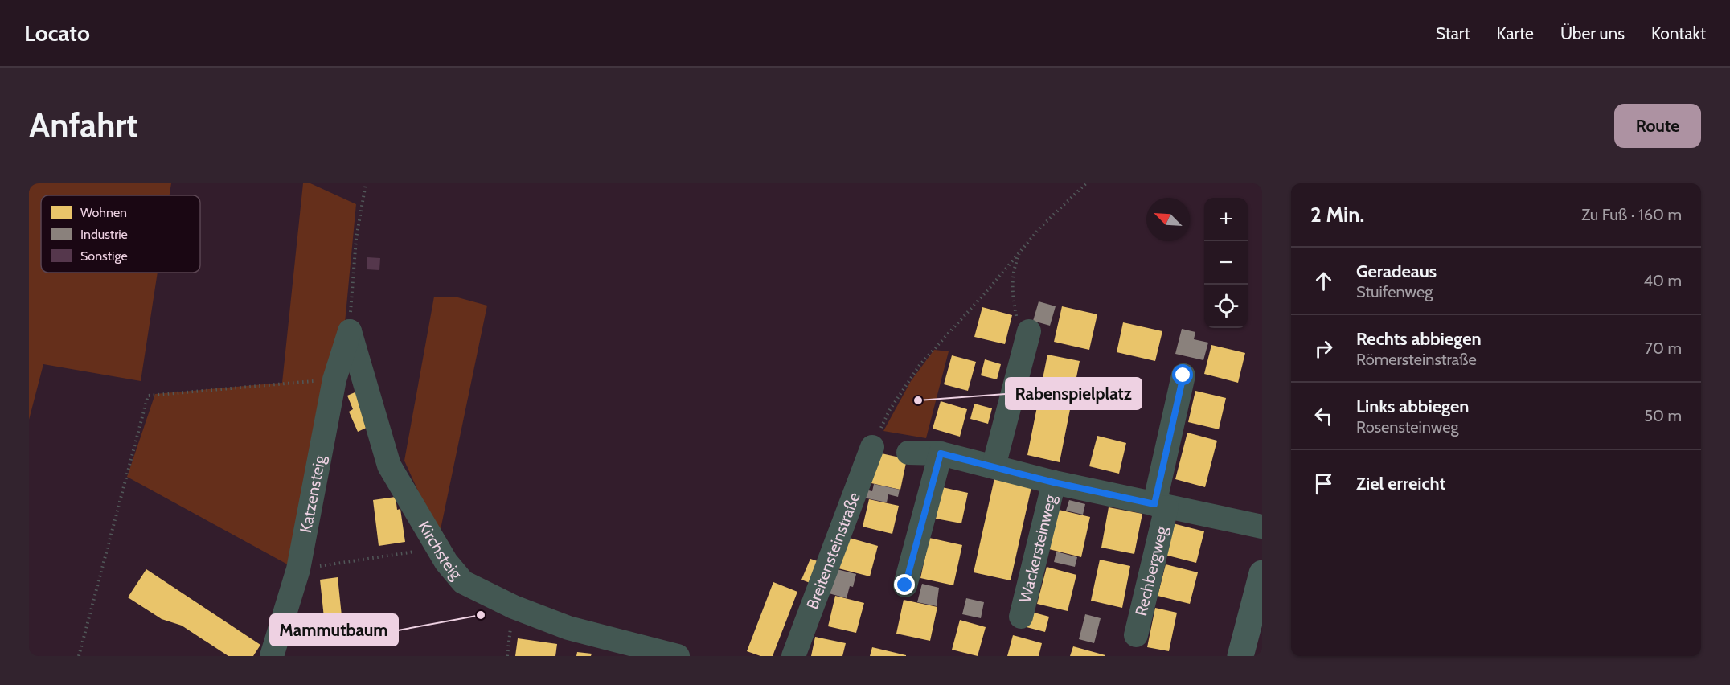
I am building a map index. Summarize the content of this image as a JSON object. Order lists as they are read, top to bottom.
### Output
{
  "streets": {
    "street": [
      "Katzensteig",
      "Kirchsteig",
      "Wackersteinweg",
      "Breitensteinstraße",
      "Rechbergweg"
    ]
  },
  "crossings": [
    ["Katzensteig", "Kirchsteig"]
  ],
  "places": ["Rabenspielplatz", "Mammutbaum"],
  "legend": ["Wohnen", "Industrie", "Sonstige"],
  "north": "top left",
  "page": {
    "header": "Locato",
    "nav": [
      "Start",
      "Karte",
      "Über uns",
      "Kontakt"
    ],
    "buttons": "Route",
    "title": "Anfahrt",
    "heading": ["2 Min.", "Zu Fuß · 160 m"],
    "map_buttons": ["+", "−"],
    "list": [
      ["Geradeaus", "Stuifenweg", "40 m"],
      ["Rechts abbiegen", "Römersteinstraße", "70 m"],
      ["Links abbiegen", "Rosensteinweg", "50 m"],
      "Ziel erreicht"
    ]
  }
}
